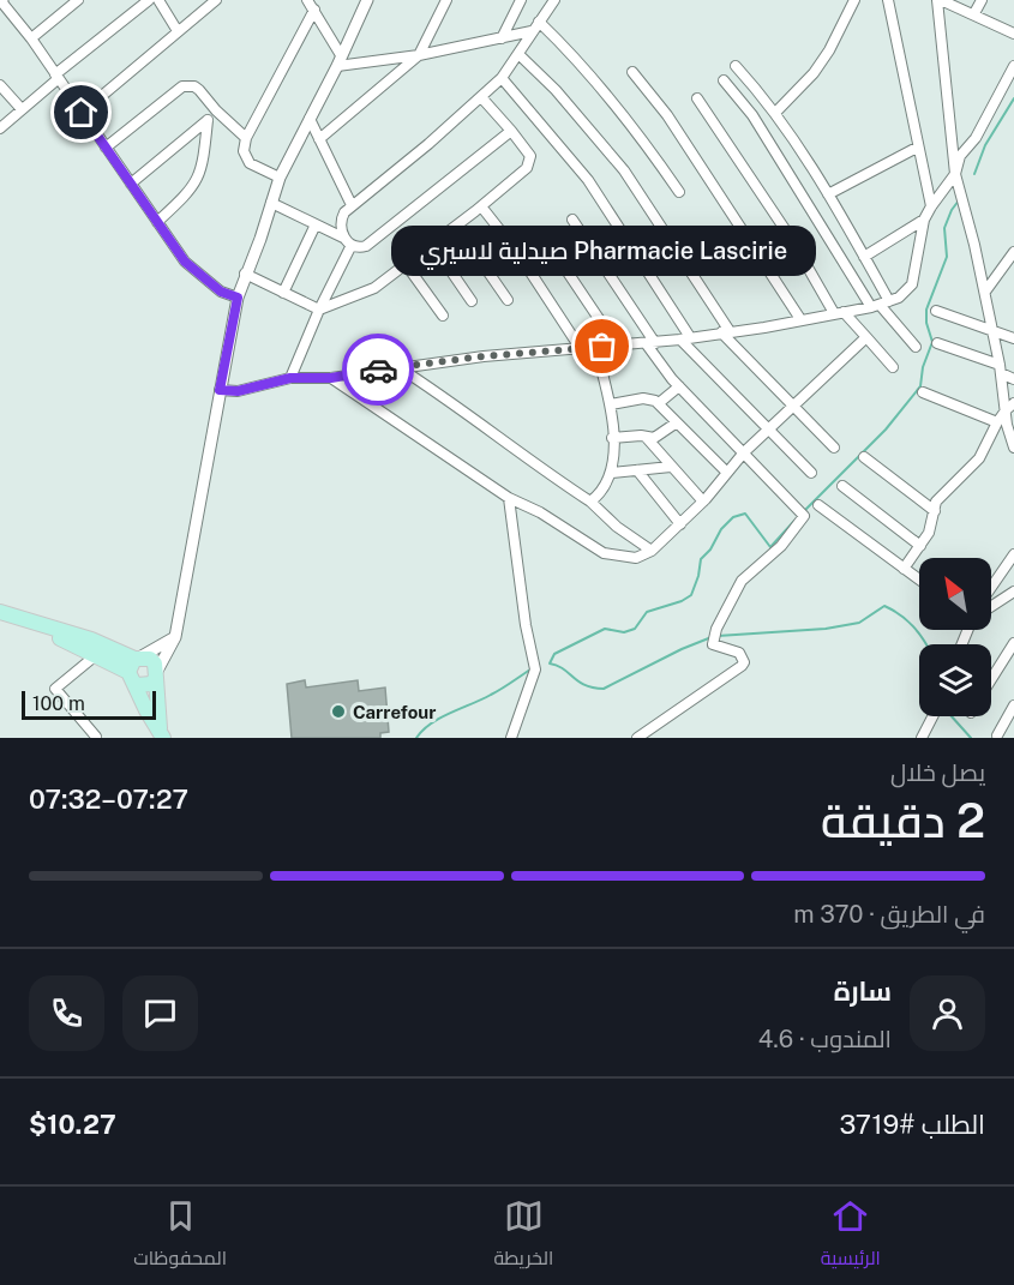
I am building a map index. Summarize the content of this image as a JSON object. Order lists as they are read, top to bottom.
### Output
{
  "places": ["Pharmacie Lascirie صيدلية لاسيري", "Carrefour"],
  "scale_bar": "100 m",
  "north": "top left",
  "page": {
    "bubble": "Pharmacie Lascirie صيدلية لاسيري",
    "scale": "100 m",
    "heading": ["2 دقيقة", "يصل خلال", "07:27–07:32"],
    "panel": [
      "سارة",
      "المندوب · 4.6",
      "الطلب #3719",
      "$10.27"
    ],
    "bar": "في الطريق · 370 m",
    "tabs": ["الرئيسية", "الخريطة", "المحفوظات"]
  }
}
